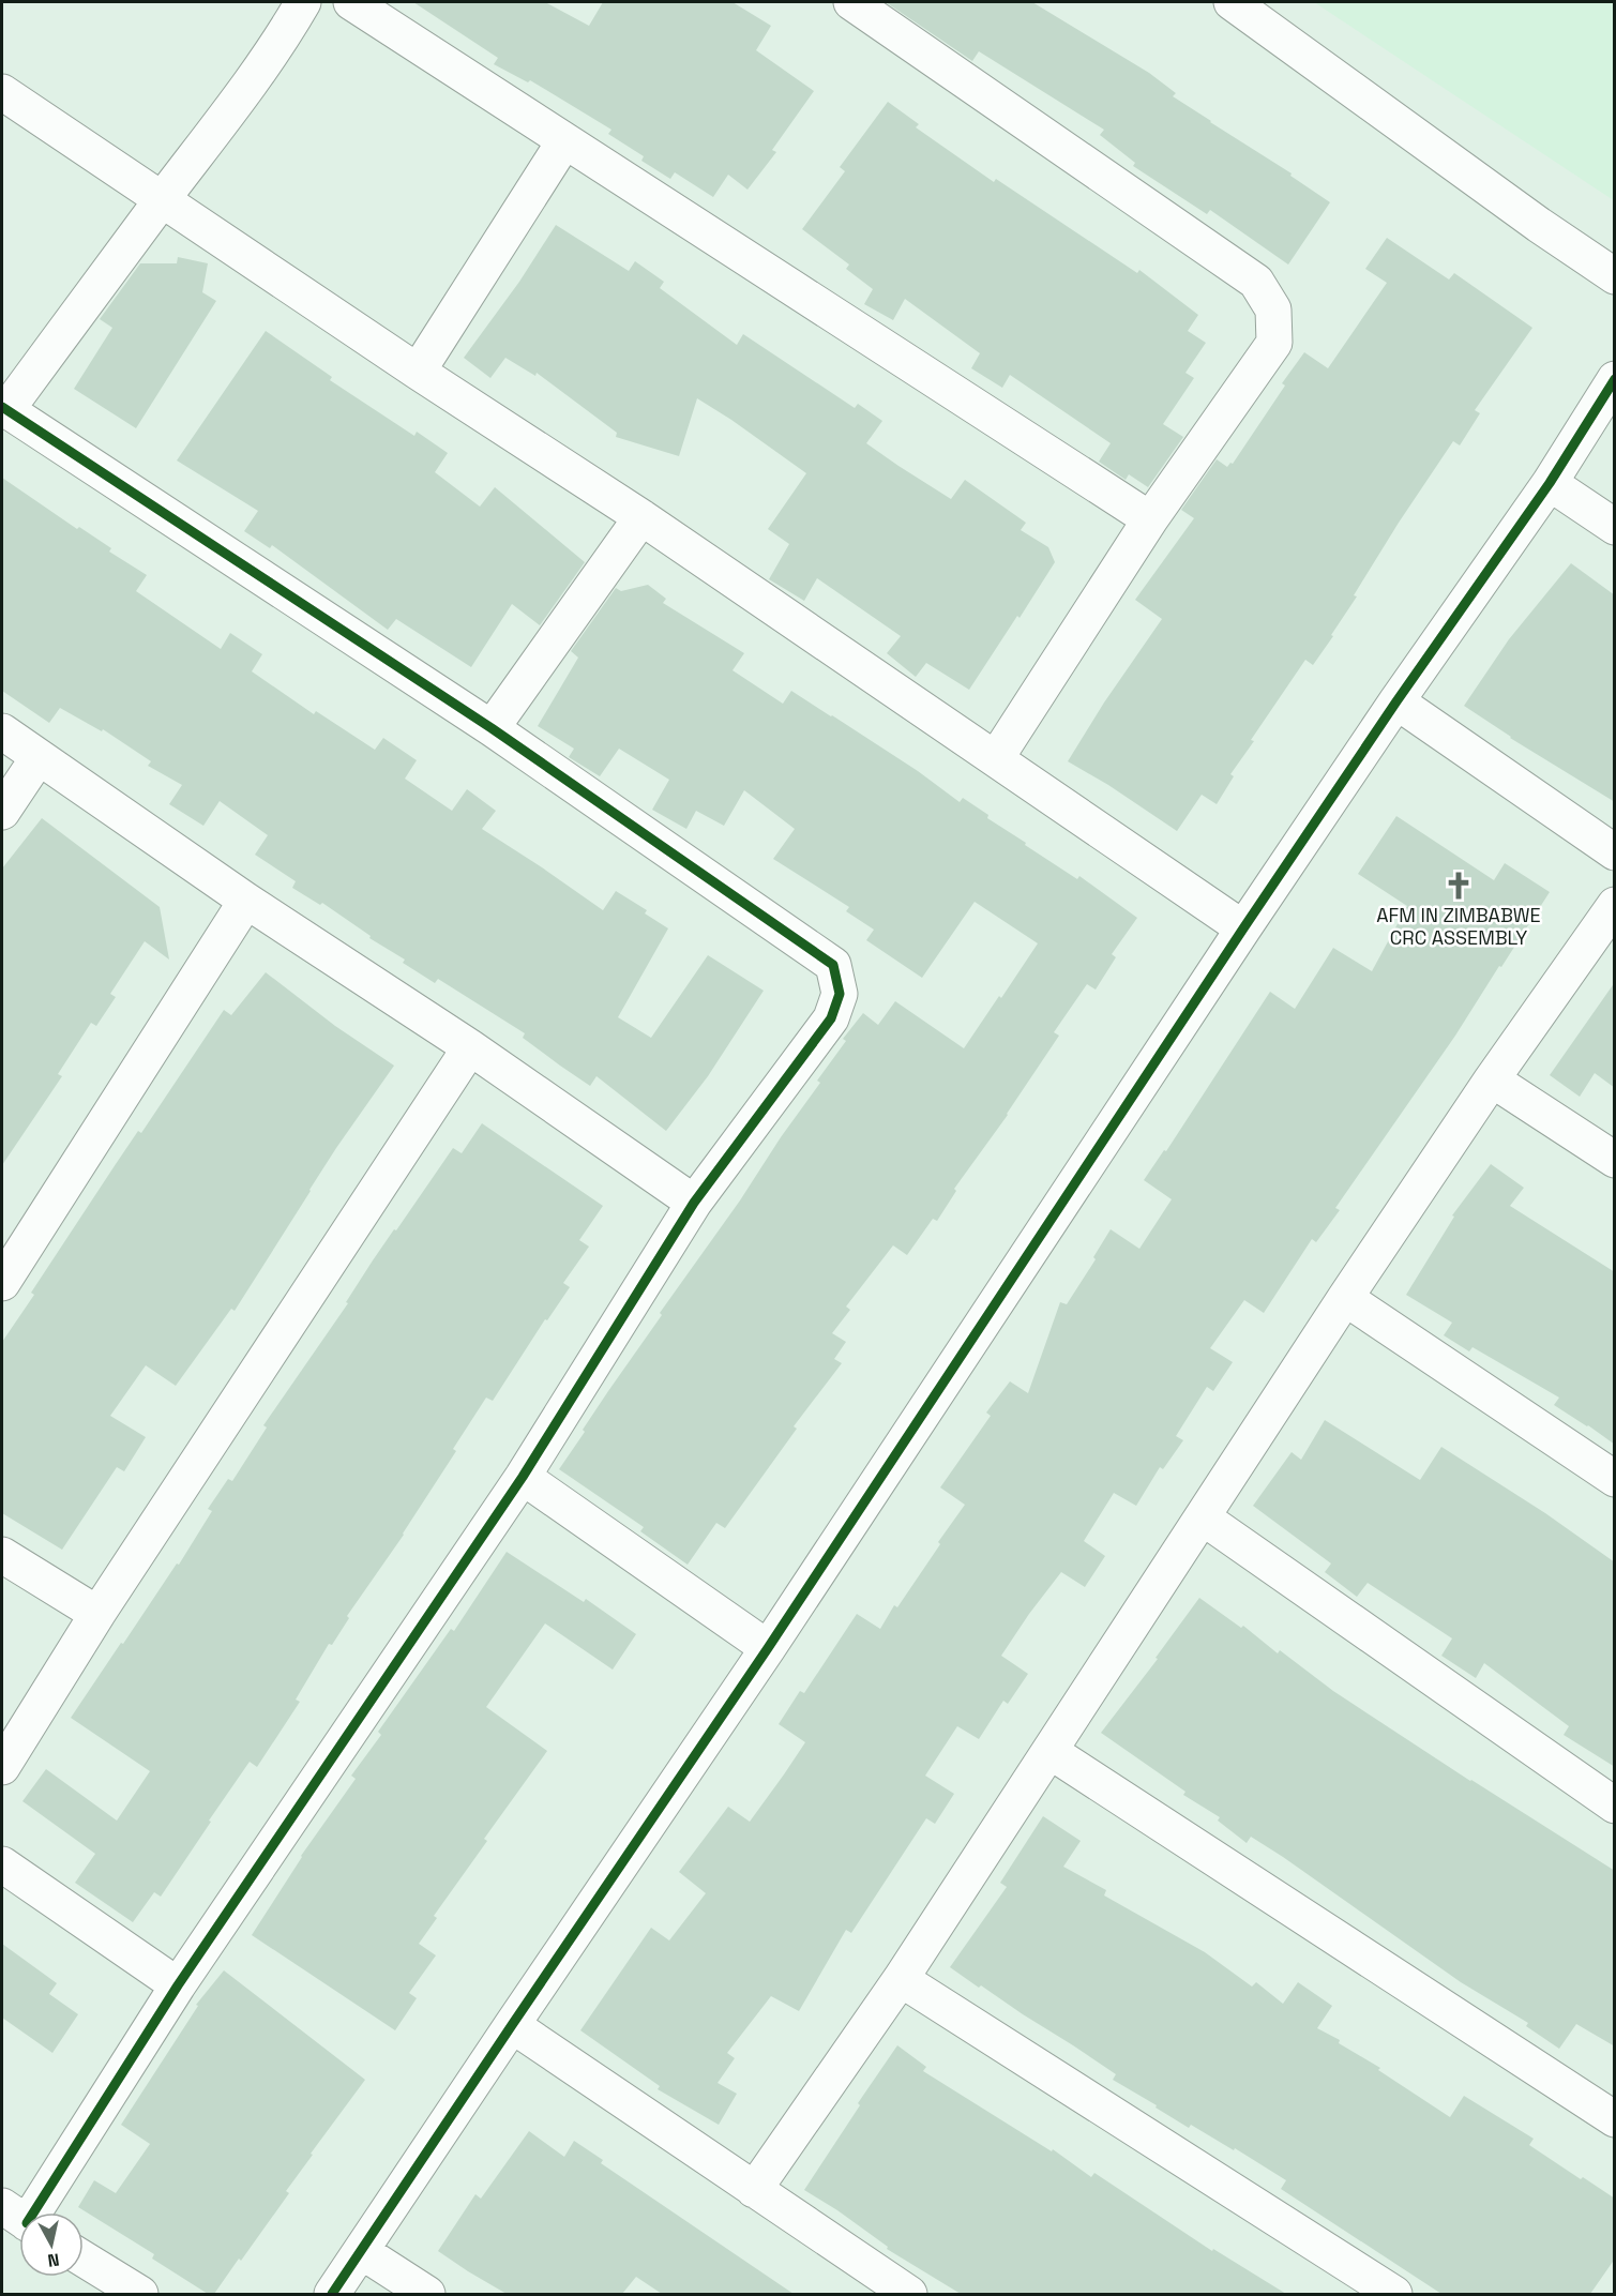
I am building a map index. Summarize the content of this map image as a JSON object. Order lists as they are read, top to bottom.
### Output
{
  "places": {
    "church": ["AFM IN ZIMBABWE CRC ASSEMBLY"]
  },
  "north": "bottom"
}
